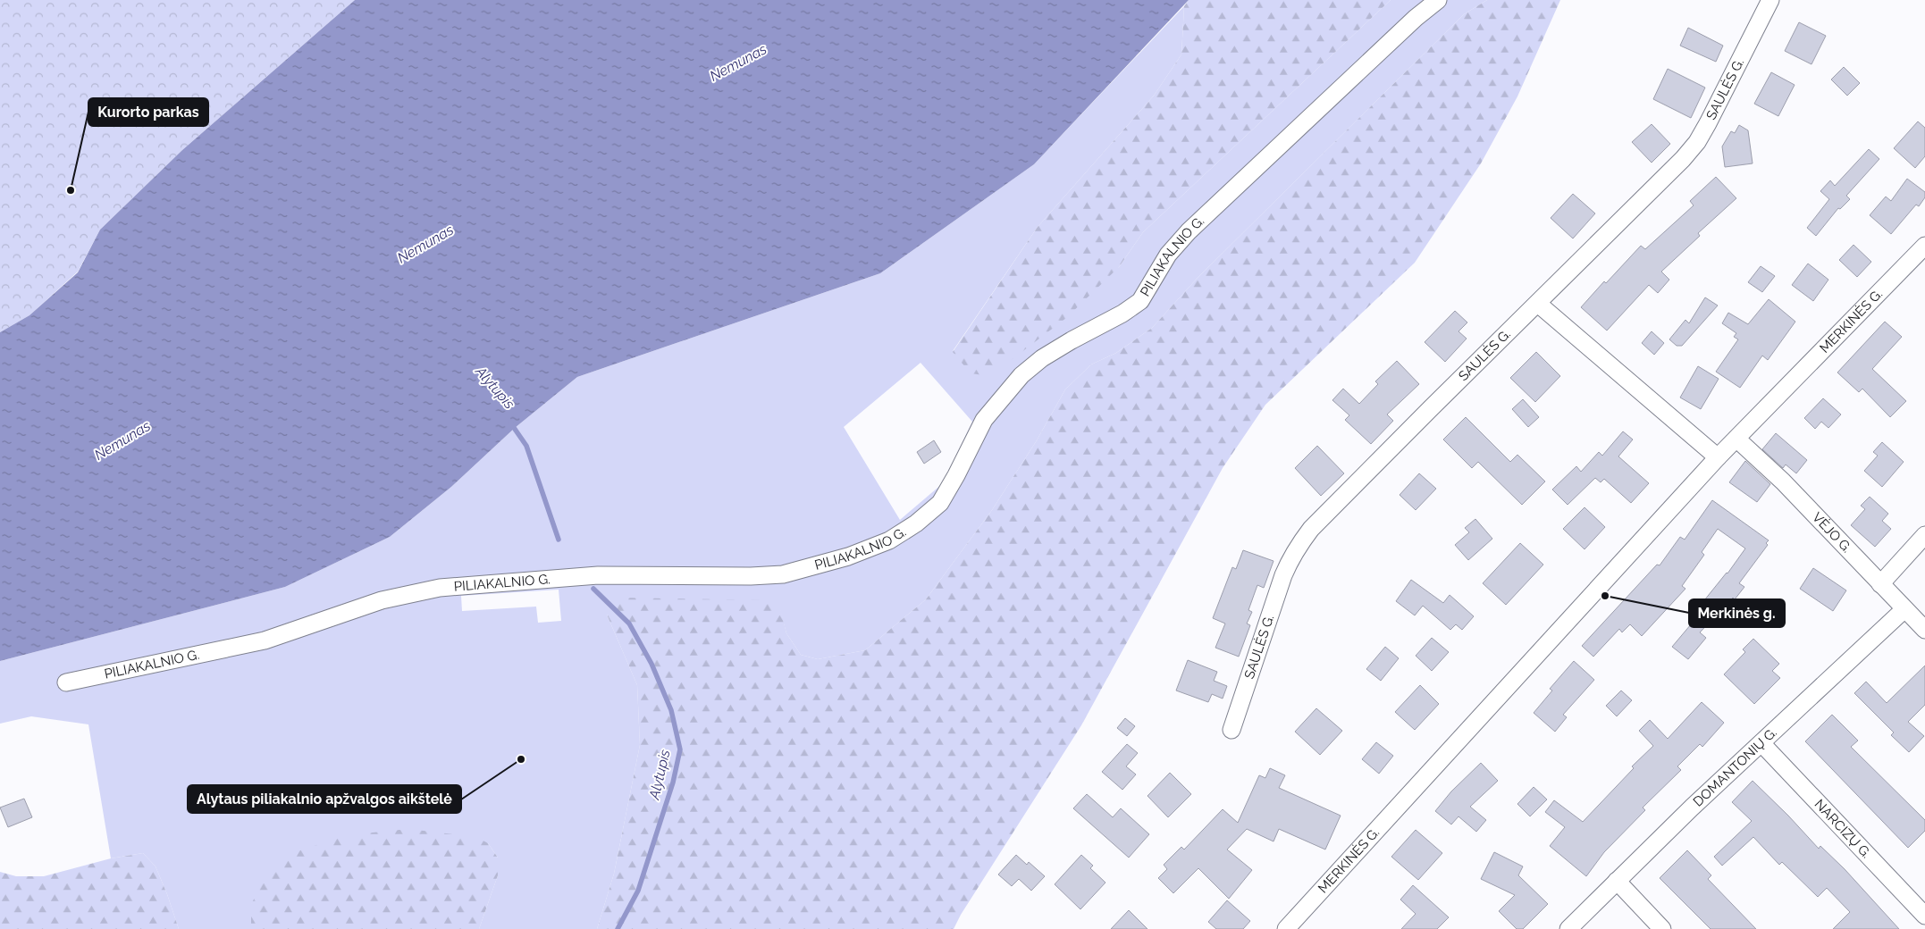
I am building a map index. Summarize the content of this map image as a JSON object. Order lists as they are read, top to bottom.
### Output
{
  "streets": {
    "street": [
      "SAULĖS G.",
      "PILIAKALNIO G.",
      "MERKINĖS G.",
      "VĖJO G.",
      "DOMANTONIŲ G.",
      "NARCIZŲ G."
    ]
  },
  "crossings": [
    ["MERKINĖS G.", "VĖJO G."],
    ["VĖJO G.", "DOMANTONIŲ G."],
    ["DOMANTONIŲ G.", "NARCIZŲ G."]
  ],
  "water": ["Nemunas", "Alytupis"],
  "places": ["Kurorto parkas", "Merkinės g.", "Alytaus piliakalnio apžvalgos aikštelė"]
}
